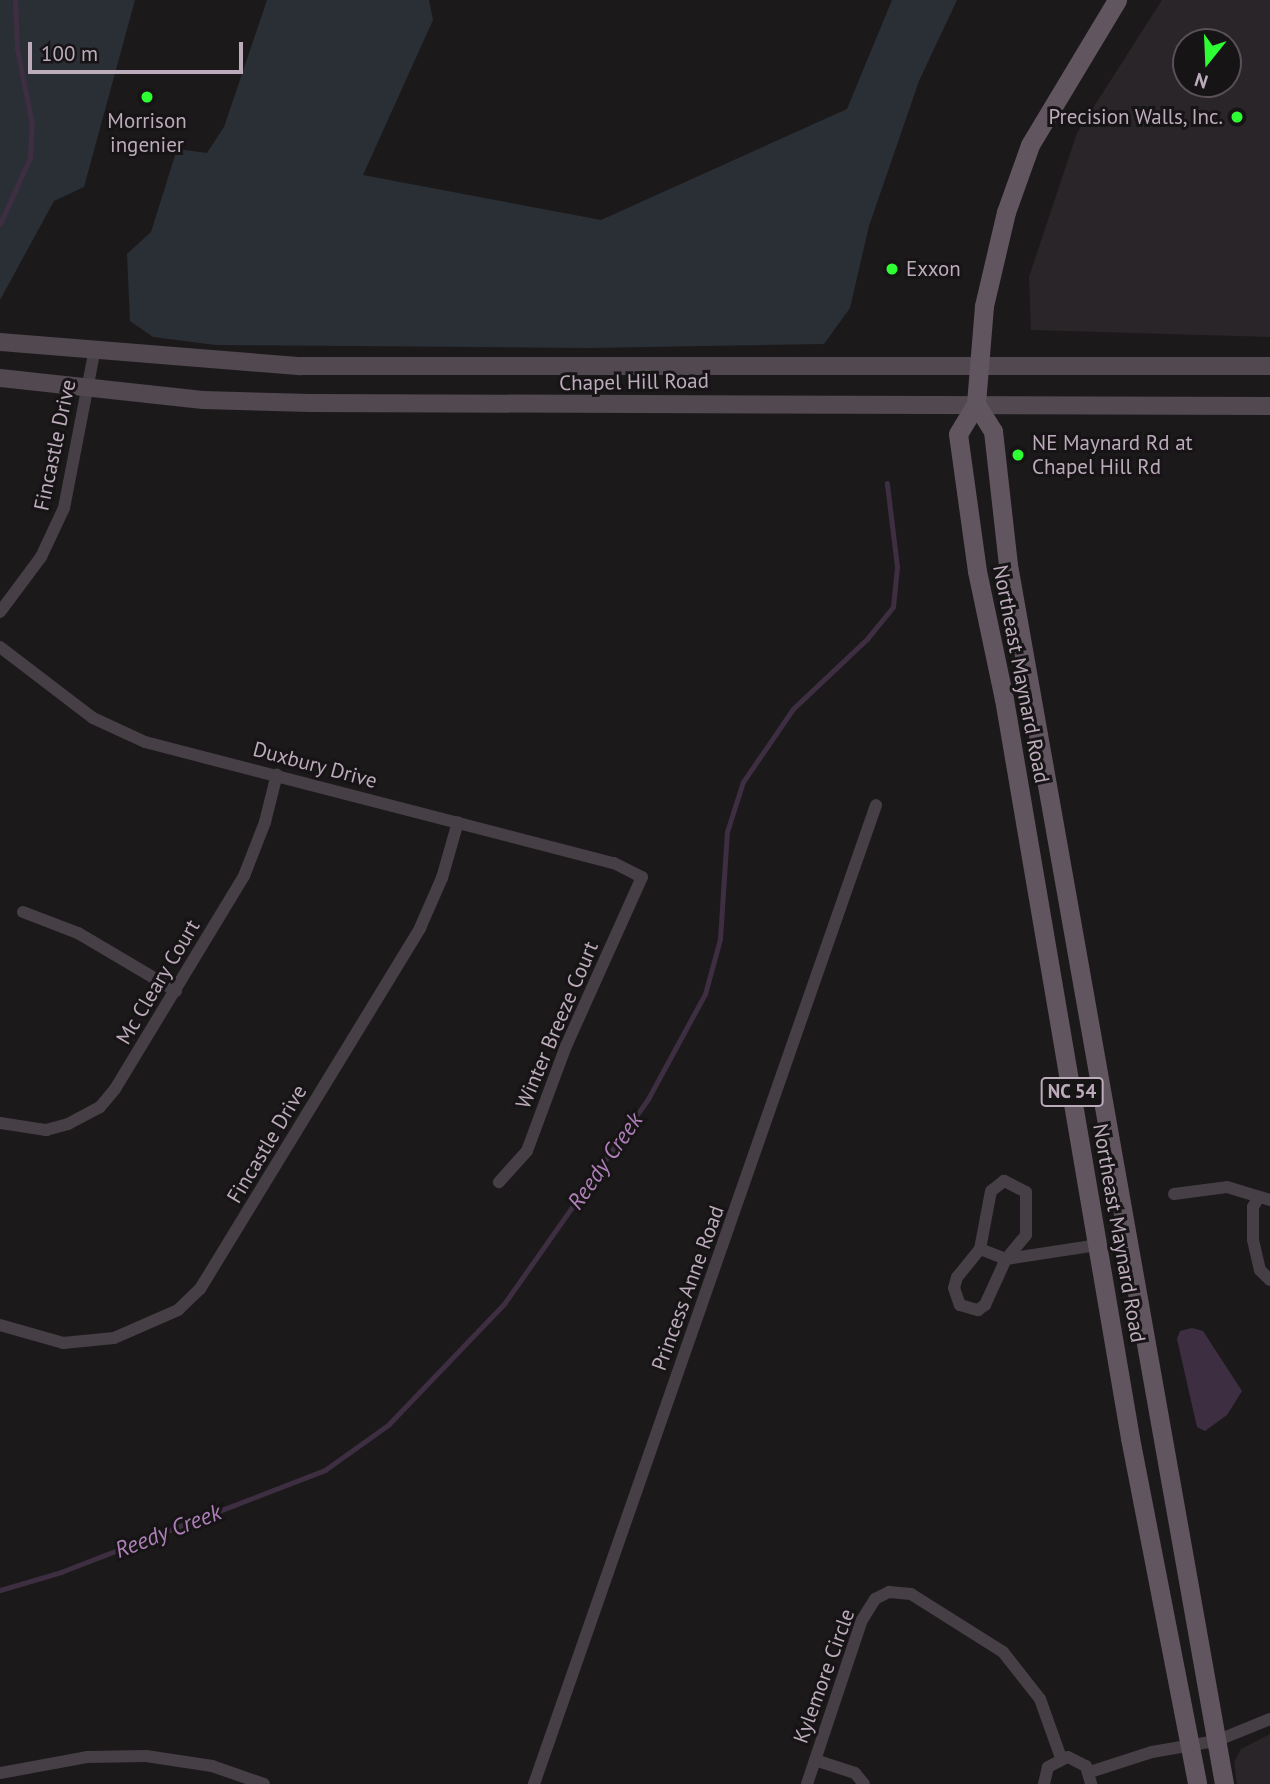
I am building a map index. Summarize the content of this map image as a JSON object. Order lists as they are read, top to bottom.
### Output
{
  "streets": {
    "main road": ["Chapel Hill Road", "Northeast Maynard Road", "NC 54"],
    "street": [
      "Fincastle Drive",
      "Duxbury Drive",
      "Mc Cleary Court",
      "Winter Breeze Court",
      "Princess Anne Road",
      "Kylemore Circle"
    ]
  },
  "crossings": [
    ["Chapel Hill Road", "Fincastle Drive"],
    ["Chapel Hill Road", "Northeast Maynard Road"],
    ["Fincastle Drive", "Duxbury Drive"],
    ["Duxbury Drive", "Mc Cleary Court"],
    ["Duxbury Drive", "Winter Breeze Court"]
  ],
  "water": ["Reedy Creek"],
  "places": [
    "Morrison ingenier",
    "Precision Walls, Inc.",
    "Exxon",
    "NE Maynard Rd at Chapel Hill Rd"
  ],
  "scale_bar": "100 m",
  "north": "bottom"
}
